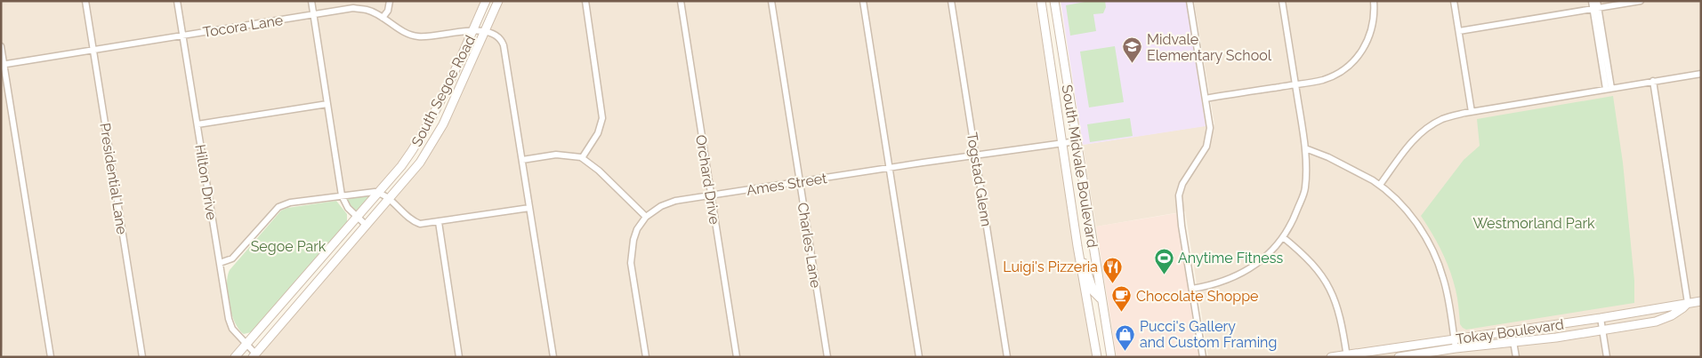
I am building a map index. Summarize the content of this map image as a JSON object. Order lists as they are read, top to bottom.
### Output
{
  "streets": {
    "street": [
      "Tocora Lane",
      "South Segoe Road",
      "South Midvale Boulevard",
      "Presidential Lane",
      "Orchard Drive",
      "Togstad Glenn",
      "Hilton Drive",
      "Ames Street",
      "Charles Lane",
      "Tokay Boulevard"
    ]
  },
  "crossings": [
    ["Tocora Lane", "South Segoe Road"],
    ["Tocora Lane", "Presidential Lane"],
    ["Tocora Lane", "Hilton Drive"],
    ["South Segoe Road", "Hilton Drive"],
    ["South Midvale Boulevard", "Ames Street"],
    ["Orchard Drive", "Ames Street"],
    ["Togstad Glenn", "Ames Street"],
    ["Ames Street", "Charles Lane"]
  ],
  "parks": ["Westmorland Park", "Segoe Park"],
  "places": {
    "school or university": ["Midvale Elementary School"],
    "sports": ["Anytime Fitness"],
    "restaurant": ["Luigi's Pizzeria"],
    "cafe": ["Chocolate Shoppe"],
    "shop": ["Pucci's Gallery and Custom Framing"]
  }
}
